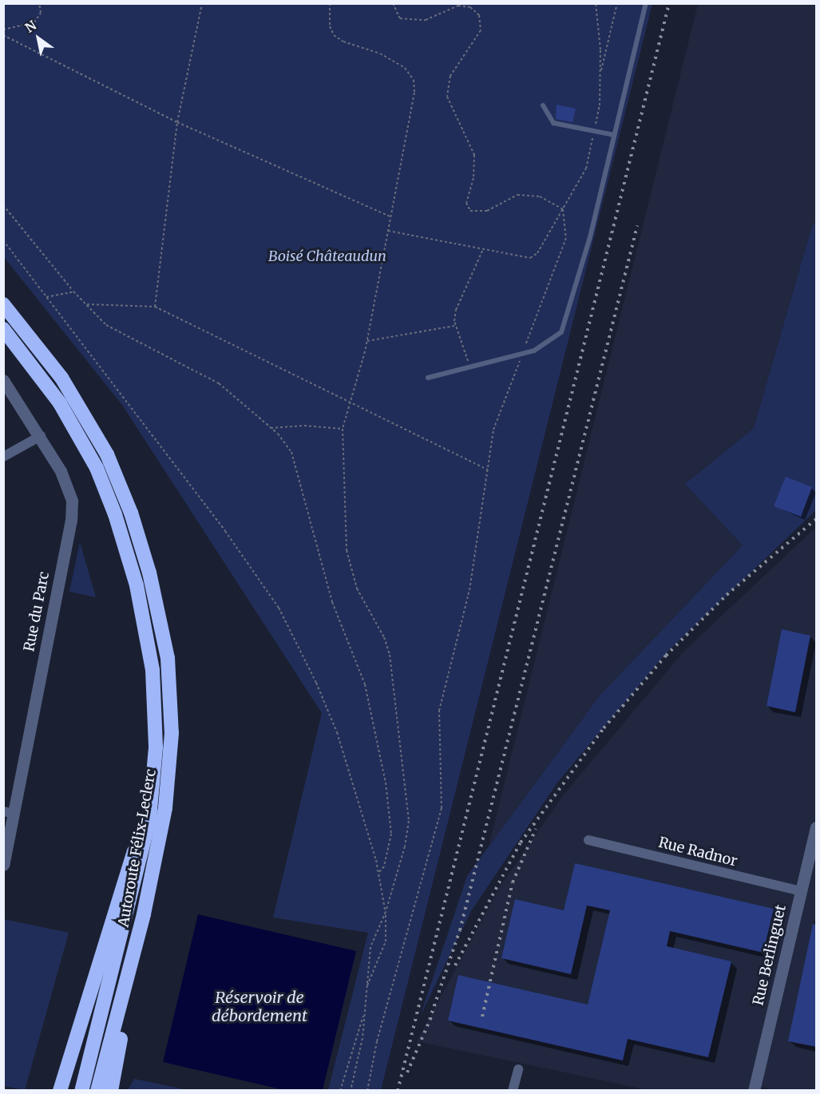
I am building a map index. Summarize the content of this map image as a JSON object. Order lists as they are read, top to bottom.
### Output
{
  "streets": {
    "highway": ["Autoroute Félix-Leclerc"],
    "street": ["Rue du Parc", "Rue Radnor", "Rue Berlinguet"]
  },
  "crossings": [
    ["Rue Radnor", "Rue Berlinguet"]
  ],
  "water": ["Réservoir de débordement"],
  "parks": ["Boisé Châteaudun"],
  "north": "top left"
}
